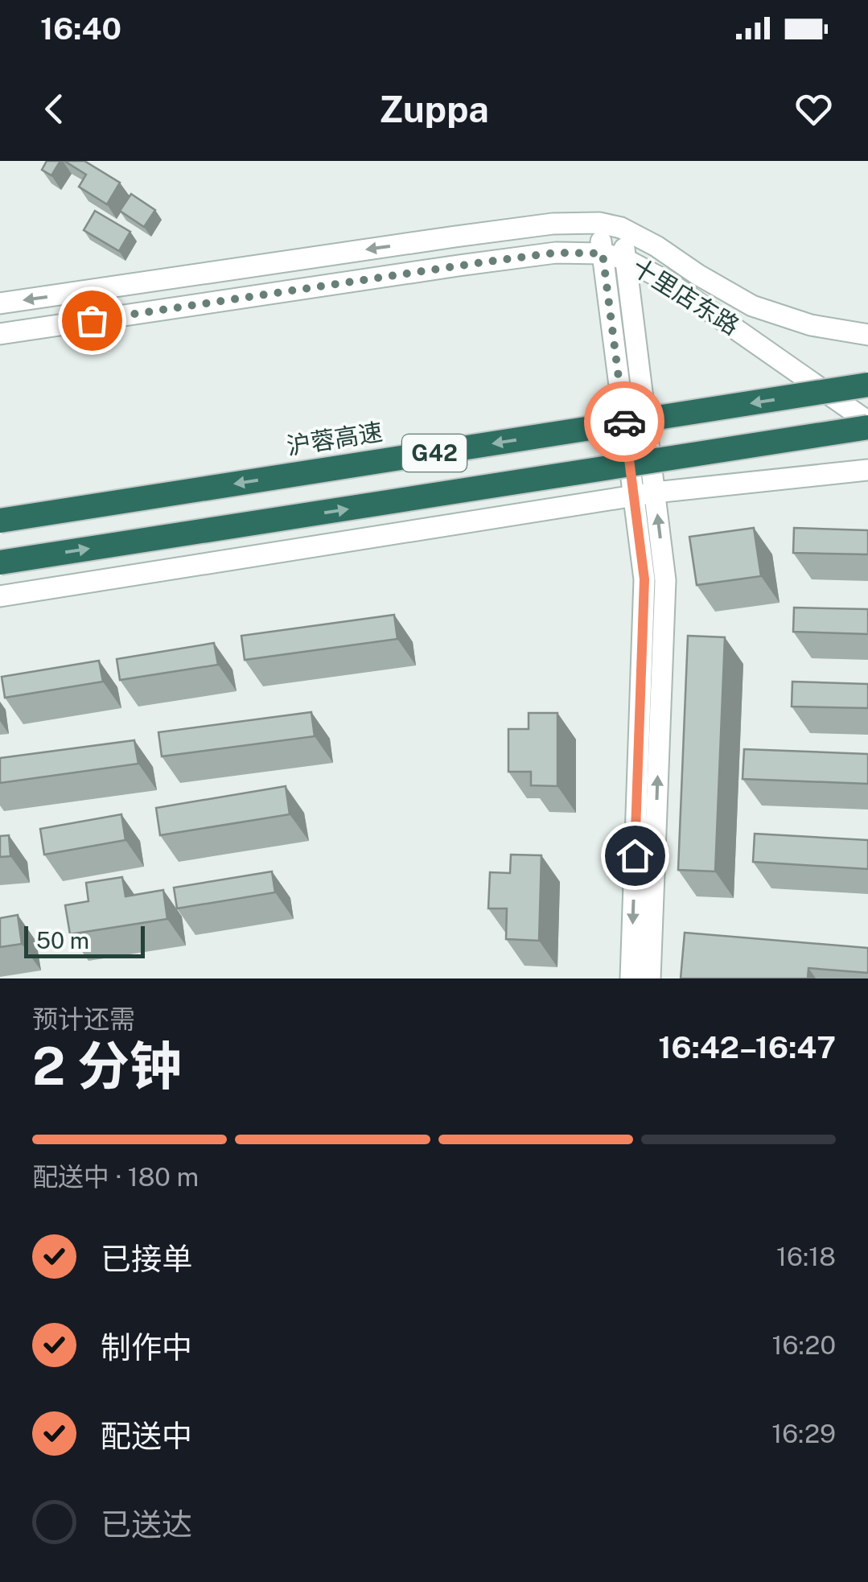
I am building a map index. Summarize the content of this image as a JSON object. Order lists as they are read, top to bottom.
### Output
{
  "streets": {
    "highway": ["沪蓉高速", "G42"],
    "street": ["十里店东路"]
  },
  "crossings": [
    ["十里店东路", "G42"]
  ],
  "scale_bar": "50 m",
  "page": {
    "status": "16:40",
    "header": "Zuppa",
    "scale": "50 m",
    "heading": ["2 分钟", "预计还需", "16:42–16:47"],
    "bar": "配送中 · 180 m",
    "list": [
      ["已接单", "16:18"],
      ["制作中", "16:20"],
      ["配送中", "16:29"],
      "已送达"
    ]
  }
}
